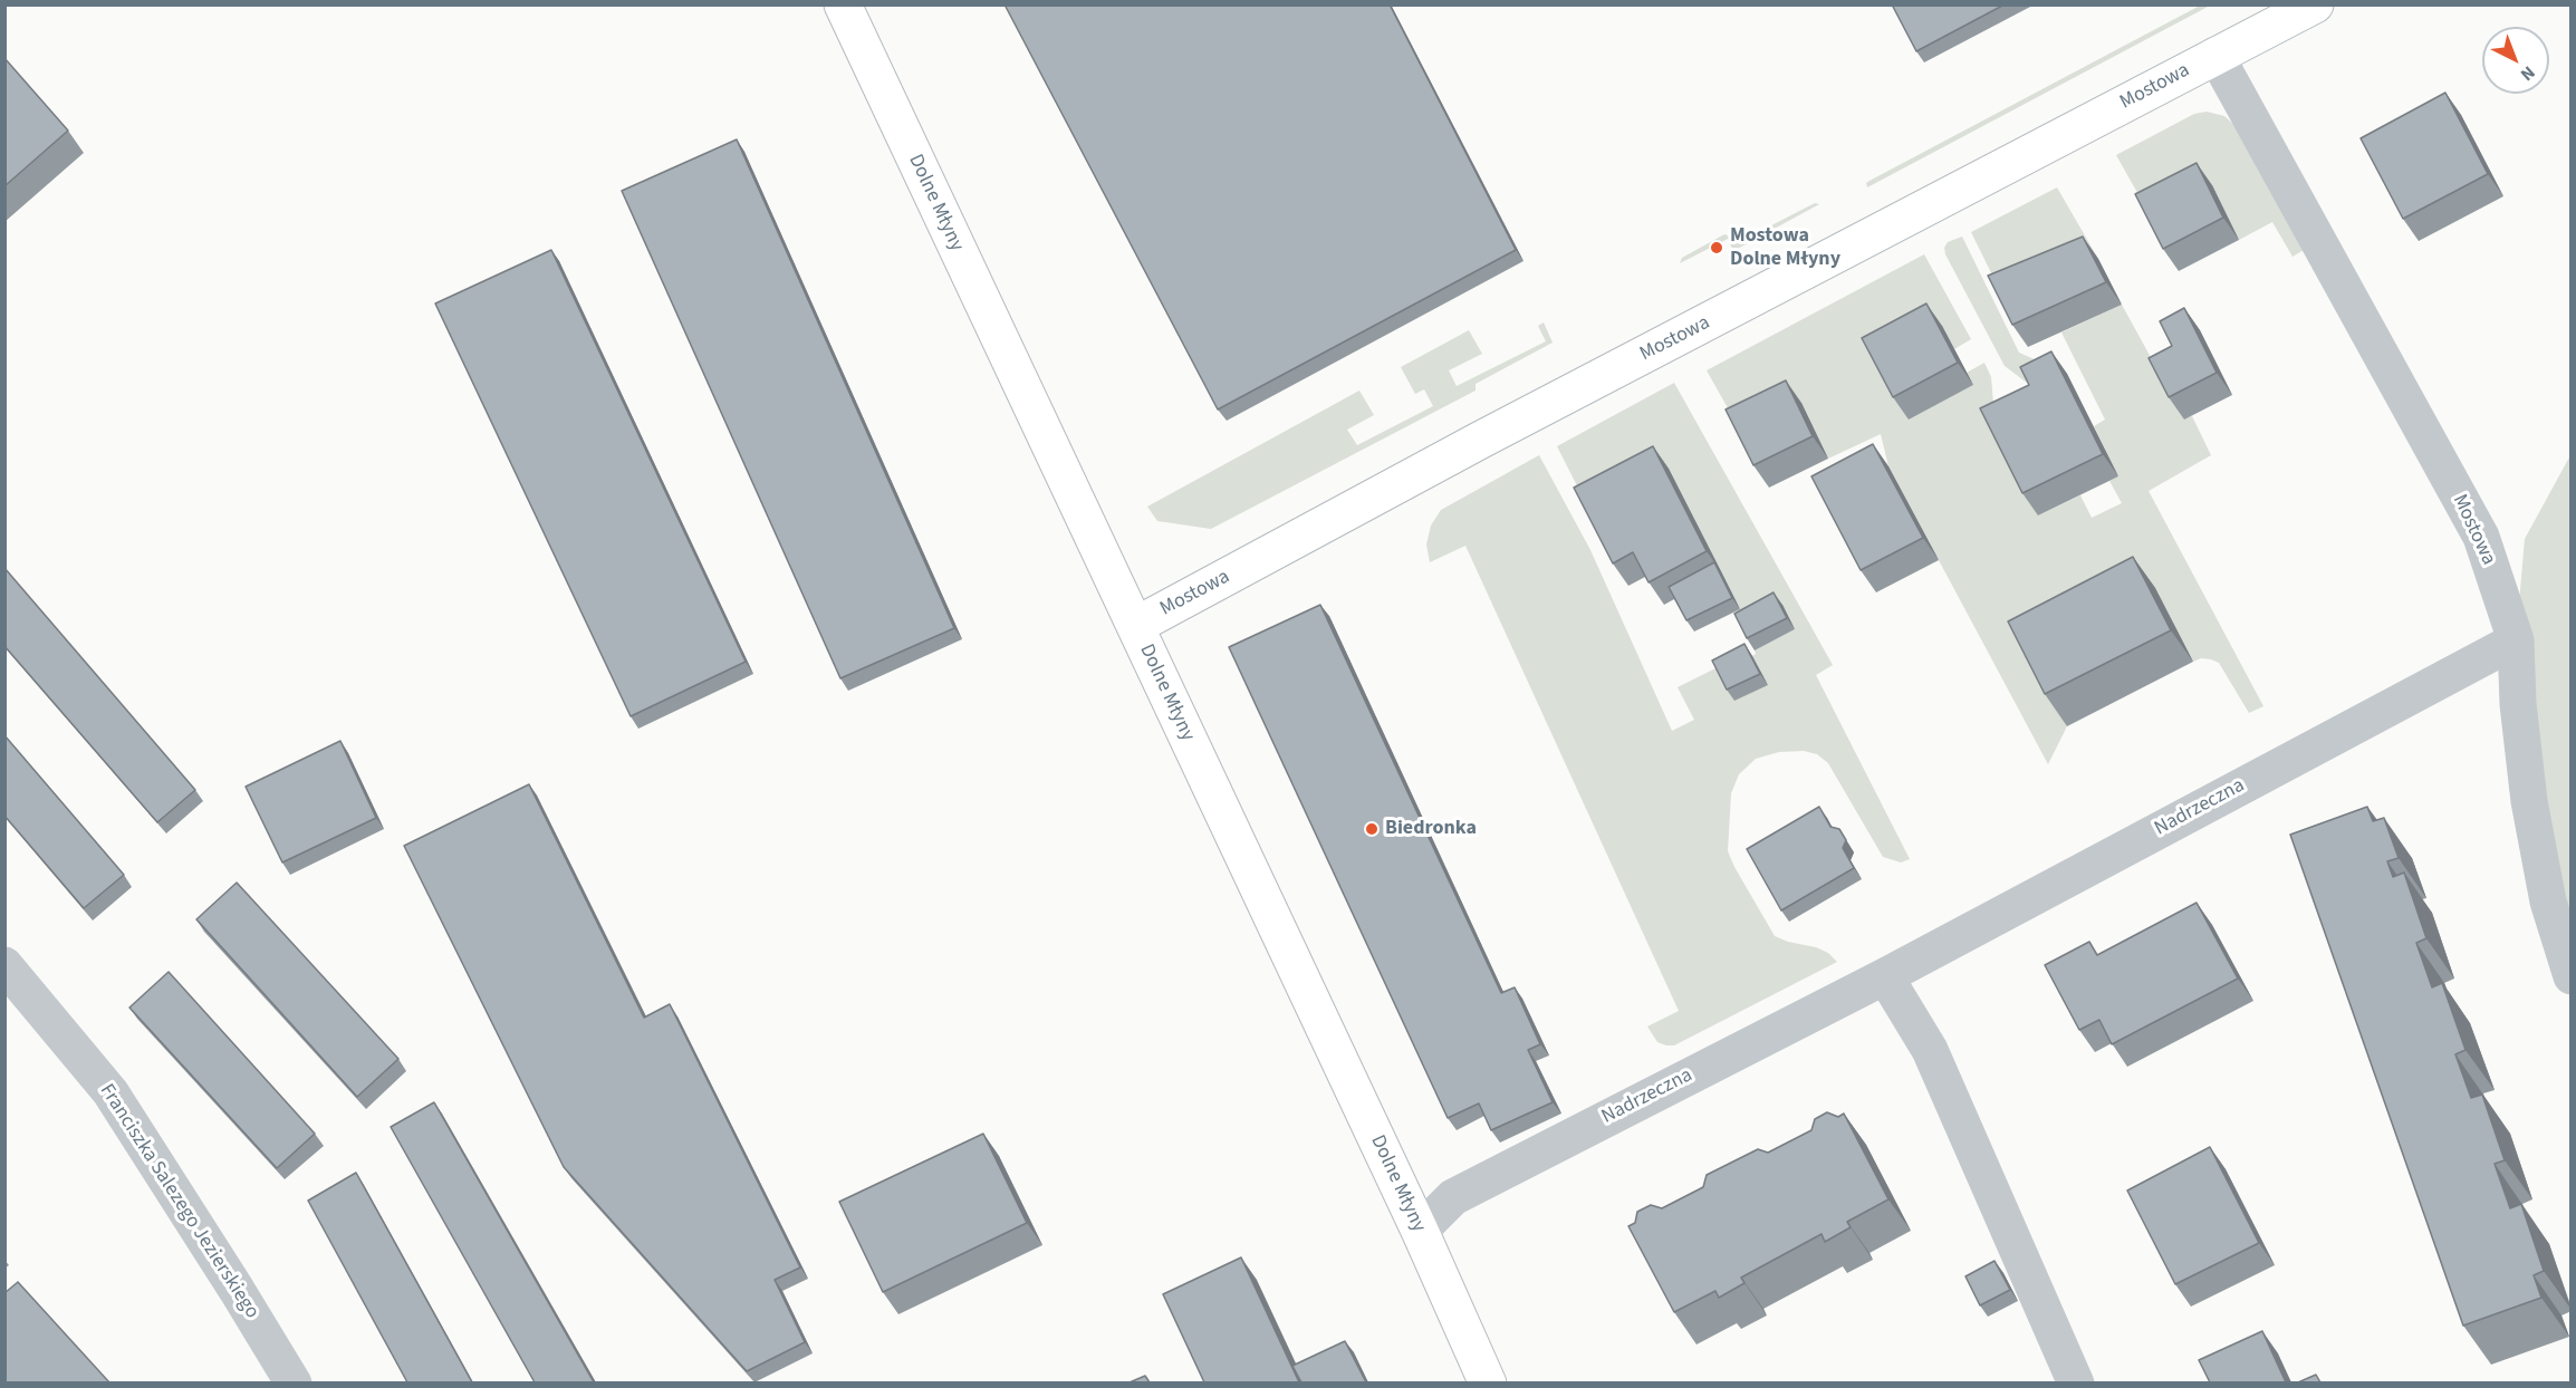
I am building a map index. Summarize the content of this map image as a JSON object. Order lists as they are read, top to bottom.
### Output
{
  "streets": {
    "street": [
      "Mostowa",
      "Dolne Młyny",
      "Nadrzeczna",
      "Franciszka Salezego Jezierskiego"
    ]
  },
  "crossings": [
    ["Mostowa", "Dolne Młyny"],
    ["Mostowa", "Nadrzeczna"],
    ["Dolne Młyny", "Nadrzeczna"]
  ],
  "places": ["Mostowa Dolne Młyny", "Biedronka"],
  "north": "bottom right"
}
